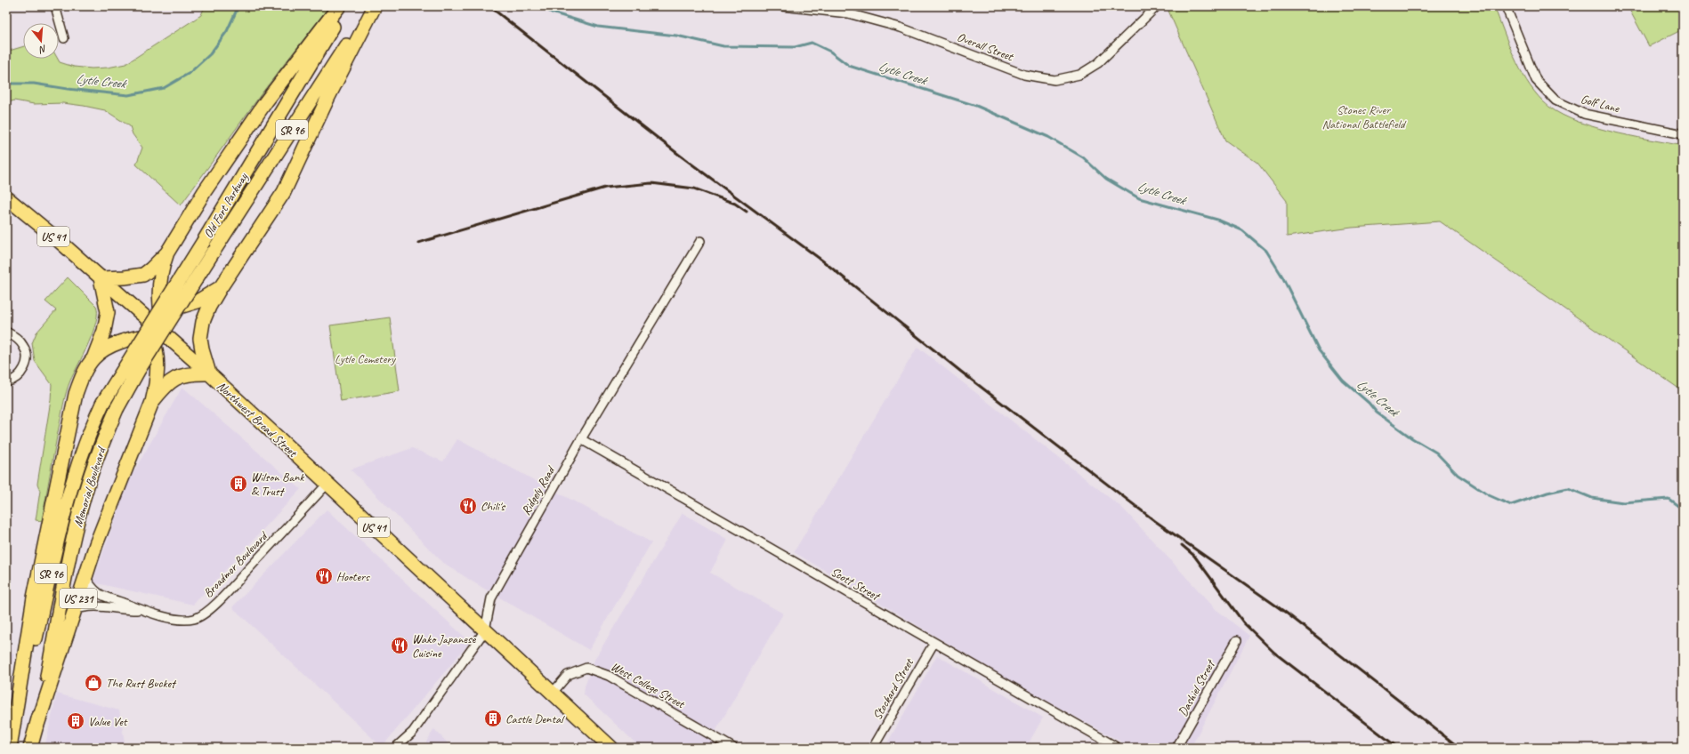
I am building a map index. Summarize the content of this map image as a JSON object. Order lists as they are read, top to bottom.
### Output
{
  "streets": {
    "main road": [
      "SR 96",
      "Old Fort Parkway",
      "US 41",
      "Northwest Broad Street",
      "Memorial Boulevard",
      "US 231"
    ],
    "street": [
      "Overall Street",
      "Golf Lane",
      "Ridgely Road",
      "Broadmor Boulevard",
      "Scott Street",
      "West College Street",
      "Dashiel Street",
      "Stockard Street"
    ]
  },
  "crossings": [
    ["Old Fort Parkway", "Memorial Boulevard"],
    ["Northwest Broad Street", "Ridgely Road"],
    ["Northwest Broad Street", "Broadmor Boulevard"],
    ["Northwest Broad Street", "West College Street"],
    ["Memorial Boulevard", "US 231"],
    ["Ridgely Road", "Scott Street"],
    ["Scott Street", "Stockard Street"]
  ],
  "water": ["Lytle Creek"],
  "parks": ["Stones River National Battlefield", "Lytle Cemetery"],
  "places": {
    "building": ["Wilson Bank & Trust", "Castle Dental", "Value Vet"],
    "restaurant": ["Chili's", "Hooters", "Wako Japanese Cuisine"],
    "shop": ["The Rust Bucket"]
  },
  "north": "bottom"
}
